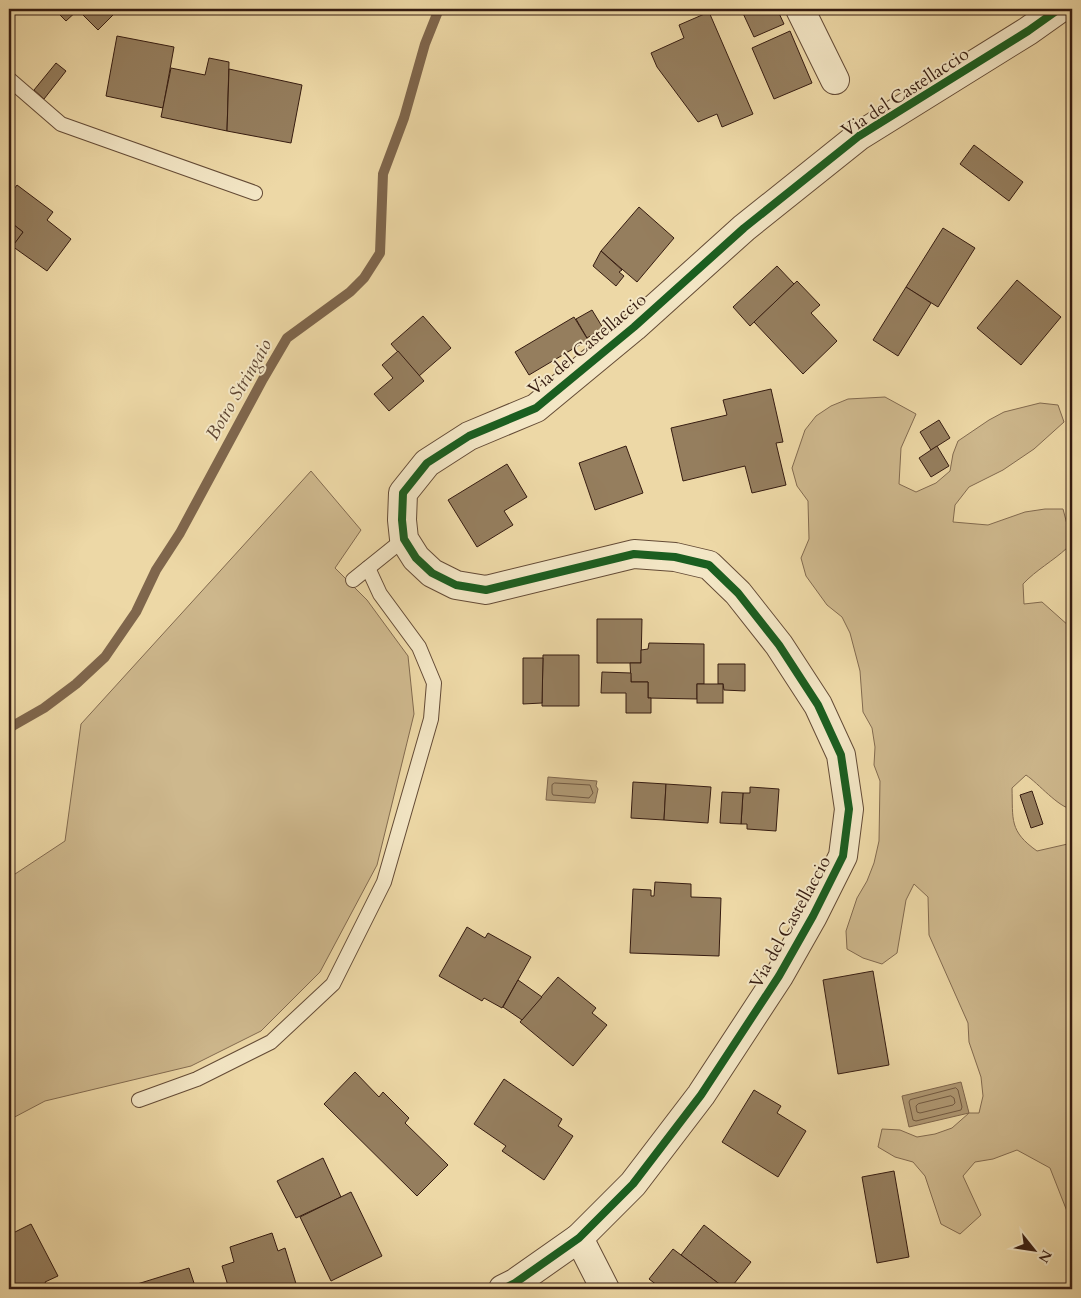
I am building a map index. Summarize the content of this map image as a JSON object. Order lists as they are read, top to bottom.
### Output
{
  "streets": {
    "street": ["Via del Castellaccio"]
  },
  "water": ["Botro Stringaio"],
  "north": "bottom right"
}
